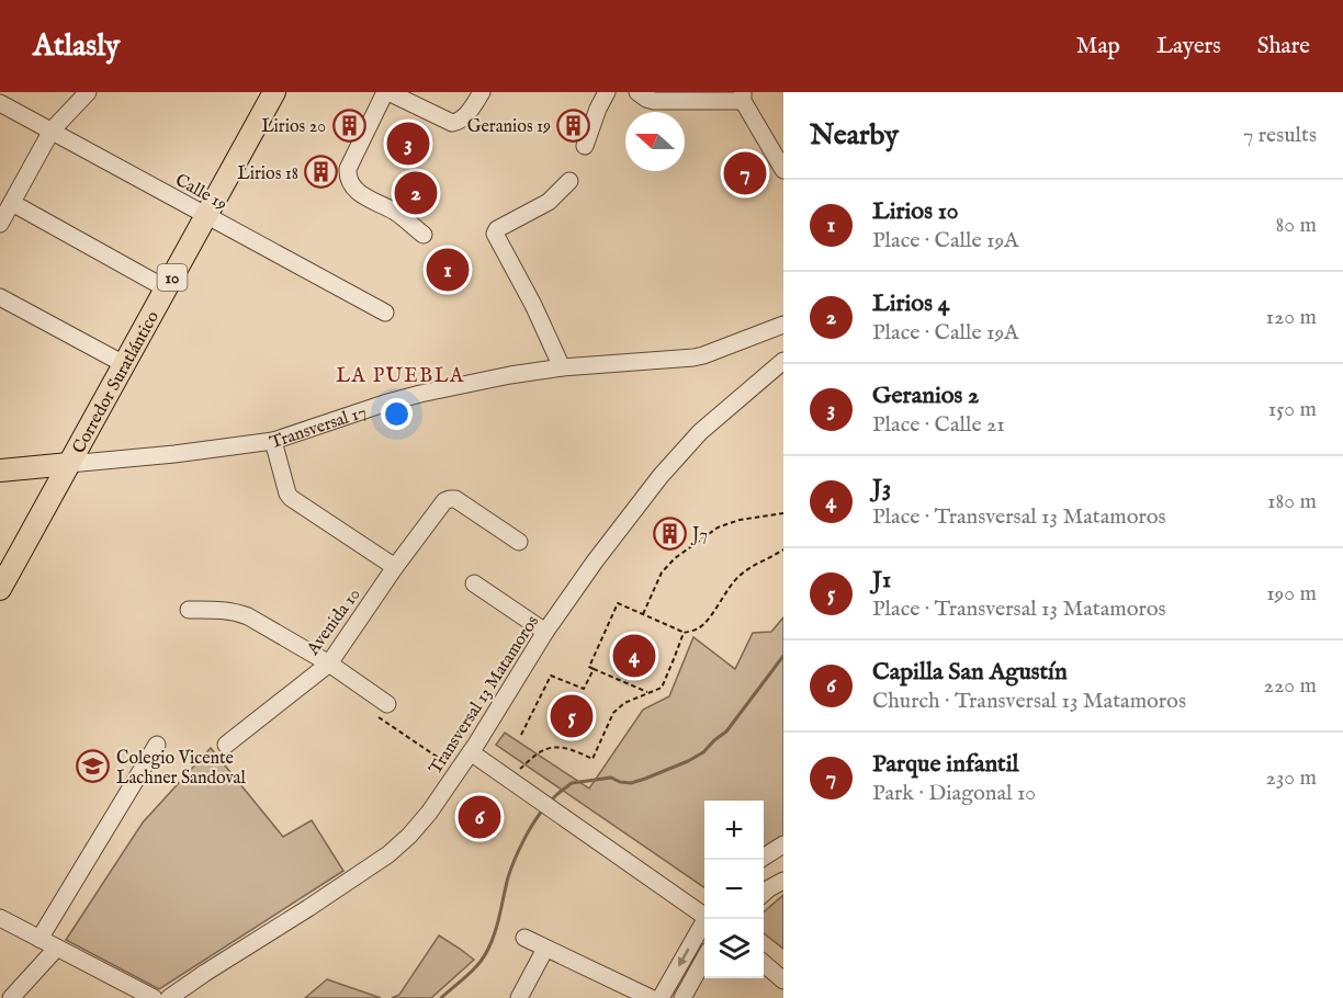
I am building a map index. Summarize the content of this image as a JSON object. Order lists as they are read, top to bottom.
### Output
{
  "streets": {
    "main road": ["10", "Corredor Suratlántico", "Transversal 17"],
    "street": ["Calle 19", "Avenida 10", "Transversal 13 Matamoros"]
  },
  "crossings": [
    ["Calle 19", "Corredor Suratlántico"],
    ["10", "Corredor Suratlántico"],
    ["10", "Transversal 17"],
    ["Corredor Suratlántico", "Transversal 17"]
  ],
  "districts": ["LA PUEBLA"],
  "places": {
    "building": [
      "Lirios 20",
      "Geranios 19",
      "Lirios 18",
      "J7"
    ],
    "school or university": ["Colegio Vicente Lachner Sandoval"]
  },
  "north": "left",
  "page": {
    "header": "Atlasly",
    "nav": ["Map", "Layers", "Share"],
    "heading": ["Nearby", "7 results"],
    "pins": [
      "3",
      "7",
      "2",
      "1",
      "4",
      "5",
      "6"
    ],
    "list": [
      {
        "mark": "1",
        "name": "Lirios 10",
        "note": "Place · Calle 19A",
        "value": "80 m"
      },
      {
        "mark": "2",
        "name": "Lirios 4",
        "note": "Place · Calle 19A",
        "value": "120 m"
      },
      {
        "mark": "3",
        "name": "Geranios 2",
        "note": "Place · Calle 21",
        "value": "150 m"
      },
      {
        "mark": "4",
        "name": "J3",
        "note": "Place · Transversal 13 Matamoros",
        "value": "180 m"
      },
      {
        "mark": "5",
        "name": "J1",
        "note": "Place · Transversal 13 Matamoros",
        "value": "190 m"
      },
      {
        "mark": "6",
        "name": "Capilla San Agustín",
        "note": "Church · Transversal 13 Matamoros",
        "value": "220 m"
      },
      {
        "mark": "7",
        "name": "Parque infantil",
        "note": "Park · Diagonal 10",
        "value": "230 m"
      }
    ],
    "map_buttons": ["+", "−"]
  }
}
